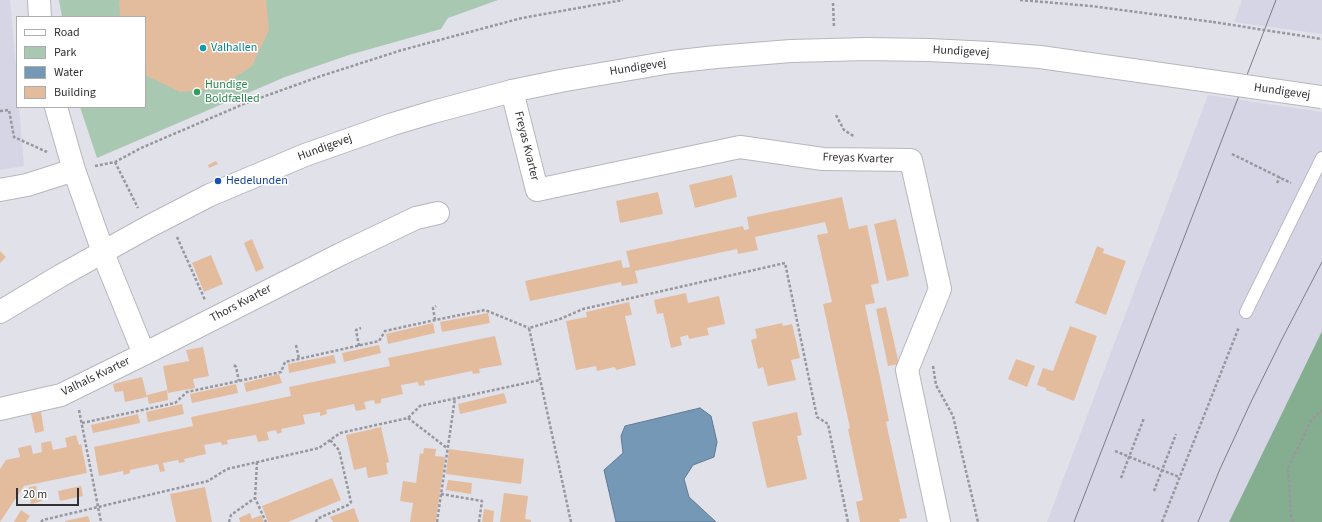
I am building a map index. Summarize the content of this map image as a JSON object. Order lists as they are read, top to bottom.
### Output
{
  "streets": {
    "street": [
      "Hundigevej",
      "Freyas Kvarter",
      "Thors Kvarter",
      "Valhals Kvarter"
    ]
  },
  "crossings": [
    ["Hundigevej", "Freyas Kvarter"],
    ["Thors Kvarter", "Valhals Kvarter"]
  ],
  "places": ["Valhallen", "Hundige Boldfælled", "Hedelunden"],
  "legend": [
    "Road",
    "Park",
    "Water",
    "Building"
  ],
  "scale_bar": "20 m"
}
